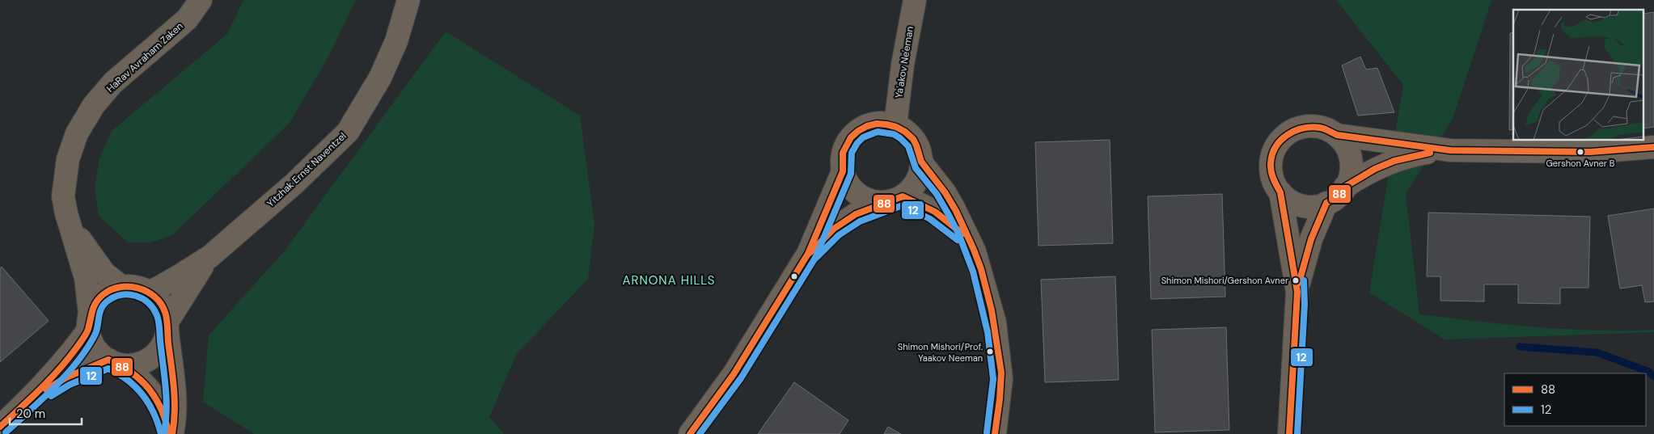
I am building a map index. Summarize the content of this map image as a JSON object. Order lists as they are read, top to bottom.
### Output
{
  "streets": {
    "street": ["HaRav Avraham Zaken", "Ya'akov Ne'eman", "Yitzhak Ernst Naventzel"]
  },
  "crossings": [
    ["HaRav Avraham Zaken", "Yitzhak Ernst Naventzel"]
  ],
  "districts": ["ARNONA HILLS"],
  "places": ["Gershon Avner B", "Shimon Mishori/Gershon Avner", "Shimon Mishori/Prof. Yaakov Neeman"],
  "lines": ["transit line 88", "transit line 12"],
  "legend": ["88", "12"],
  "scale_bar": "20 m"
}
